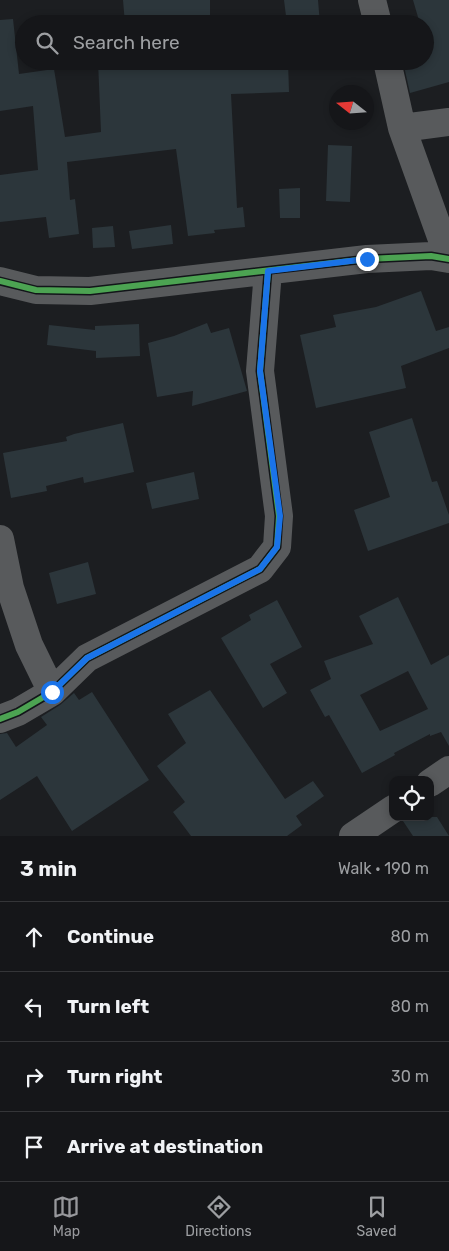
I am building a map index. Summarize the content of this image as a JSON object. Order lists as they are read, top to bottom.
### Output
{
  "north": "left",
  "page": {
    "search": "Search here",
    "heading": ["3 min", "Walk · 190 m"],
    "list": [
      ["Continue", "80 m"],
      ["Turn left", "80 m"],
      ["Turn right", "30 m"],
      "Arrive at destination"
    ],
    "nav": ["Map", "Directions", "Saved"]
  }
}
